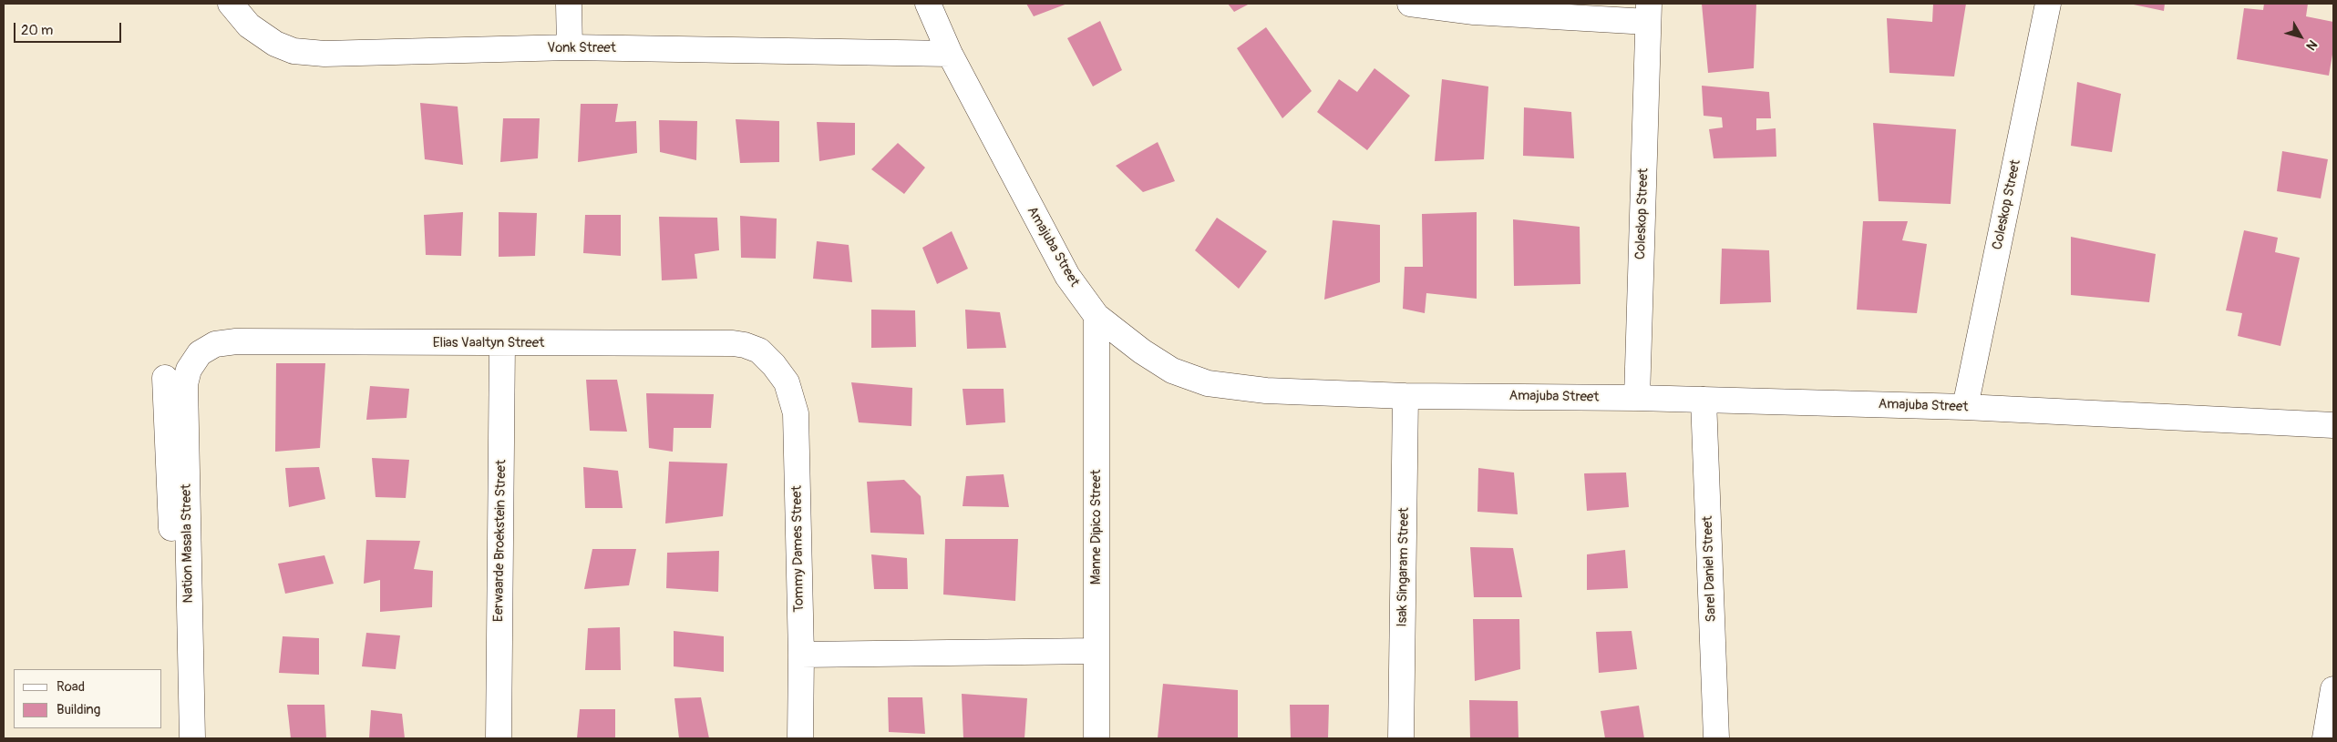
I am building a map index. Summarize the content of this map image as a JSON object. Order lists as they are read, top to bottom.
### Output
{
  "streets": {
    "street": [
      "Vonk Street",
      "Coleskop Street",
      "Amajuba Street",
      "Elias Vaaltyn Street",
      "Manne Dipico Street",
      "Eerwaarde Broekstein Street",
      "Nation Masala Street",
      "Tommy Dames Street",
      "Isak Singaram Street",
      "Sarel Daniel Street"
    ]
  },
  "crossings": [
    ["Vonk Street", "Amajuba Street"],
    ["Coleskop Street", "Amajuba Street"],
    ["Amajuba Street", "Manne Dipico Street"],
    ["Amajuba Street", "Isak Singaram Street"],
    ["Amajuba Street", "Sarel Daniel Street"],
    ["Elias Vaaltyn Street", "Eerwaarde Broekstein Street"],
    ["Elias Vaaltyn Street", "Nation Masala Street"],
    ["Elias Vaaltyn Street", "Tommy Dames Street"]
  ],
  "legend": ["Road", "Building"],
  "scale_bar": "20 m",
  "north": "bottom right"
}
